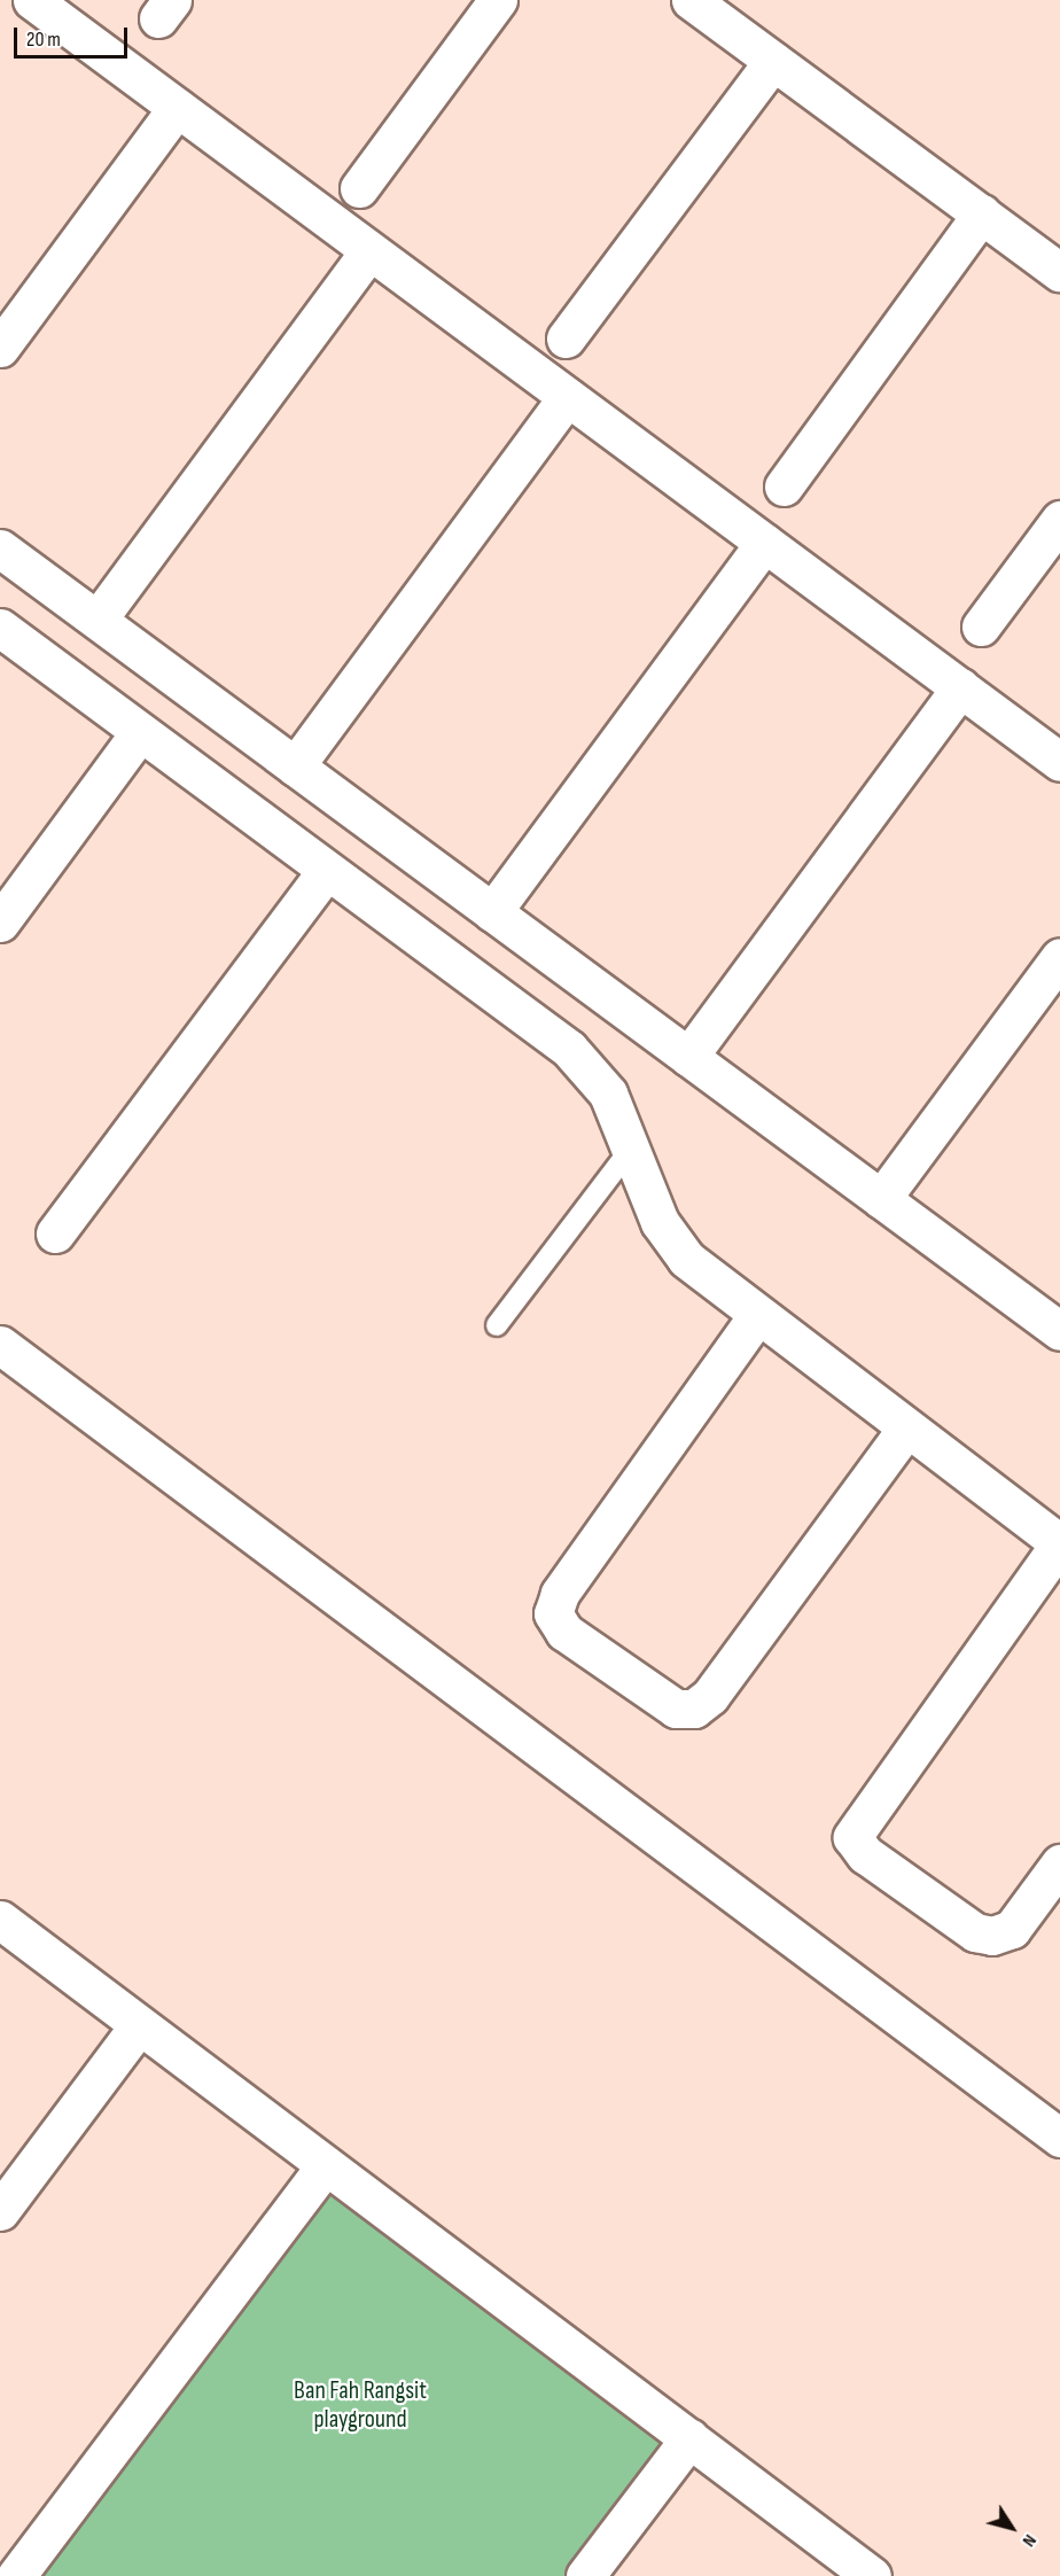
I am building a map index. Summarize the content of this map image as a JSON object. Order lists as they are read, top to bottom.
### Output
{
  "parks": ["Ban Fah Rangsit playground"],
  "scale_bar": "20 m",
  "north": "bottom right"
}
